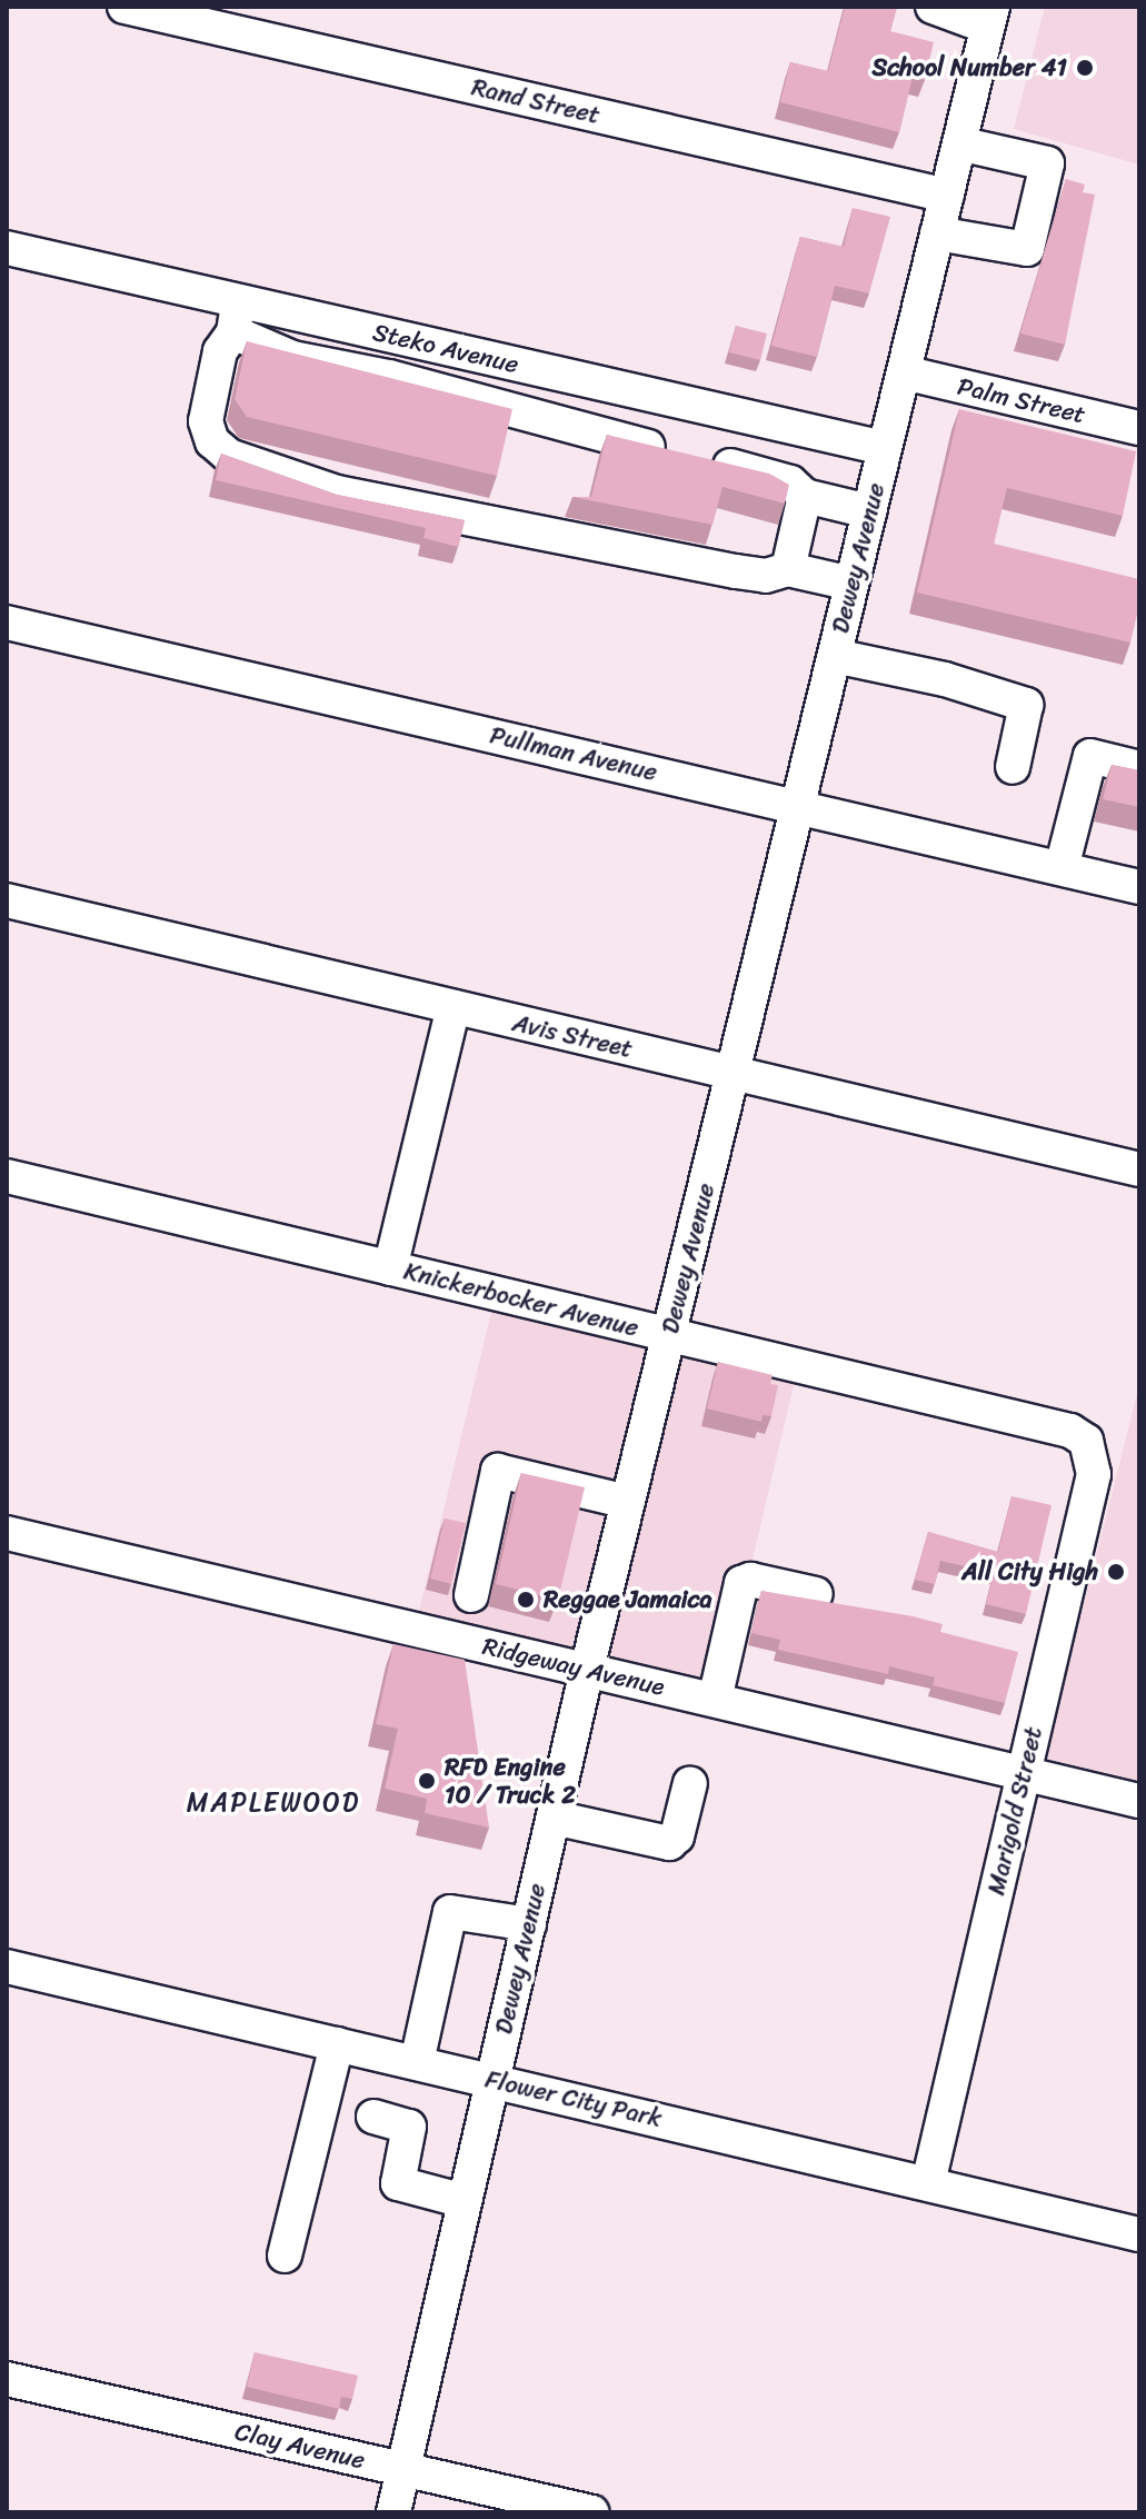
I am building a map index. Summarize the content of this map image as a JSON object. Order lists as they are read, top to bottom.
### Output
{
  "streets": {
    "street": [
      "Rand Street",
      "Steko Avenue",
      "Palm Street",
      "Dewey Avenue",
      "Pullman Avenue",
      "Avis Street",
      "Knickerbocker Avenue",
      "Ridgeway Avenue",
      "Marigold Street",
      "Flower City Park",
      "Clay Avenue"
    ]
  },
  "crossings": [
    ["Rand Street", "Dewey Avenue"],
    ["Steko Avenue", "Dewey Avenue"],
    ["Palm Street", "Dewey Avenue"],
    ["Dewey Avenue", "Pullman Avenue"],
    ["Dewey Avenue", "Avis Street"],
    ["Dewey Avenue", "Knickerbocker Avenue"],
    ["Dewey Avenue", "Ridgeway Avenue"],
    ["Dewey Avenue", "Flower City Park"],
    ["Dewey Avenue", "Clay Avenue"],
    ["Knickerbocker Avenue", "Marigold Street"],
    ["Ridgeway Avenue", "Marigold Street"],
    ["Marigold Street", "Flower City Park"]
  ],
  "districts": ["MAPLEWOOD"],
  "places": [
    "School Number 41",
    "All City High",
    "Reggae Jamaica",
    "RFD Engine 10 / Truck 2"
  ]
}
